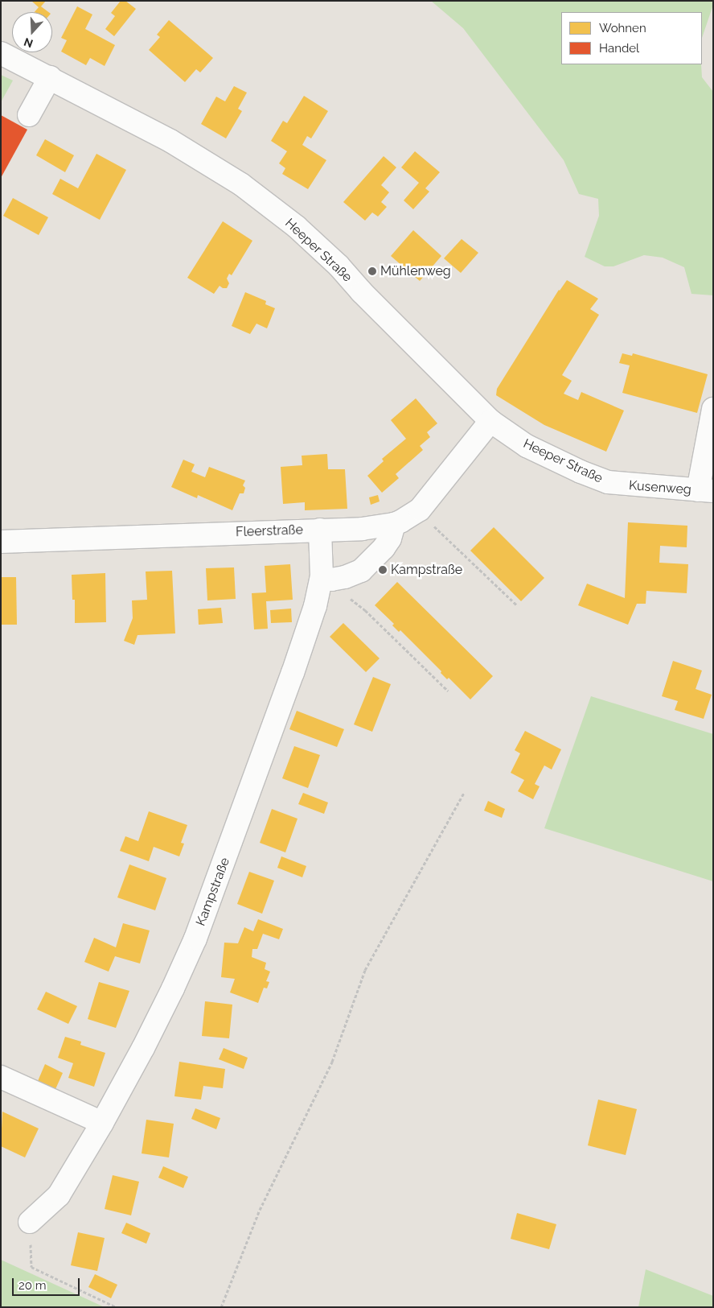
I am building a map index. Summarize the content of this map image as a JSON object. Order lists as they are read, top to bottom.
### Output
{
  "streets": {
    "street": [
      "Heeper Straße",
      "Kusenweg",
      "Fleerstraße",
      "Kampstraße"
    ]
  },
  "crossings": [
    ["Heeper Straße", "Kusenweg"],
    ["Heeper Straße", "Fleerstraße"],
    ["Fleerstraße", "Kampstraße"]
  ],
  "places": ["Mühlenweg", "Kampstraße"],
  "legend": ["Wohnen", "Handel"],
  "scale_bar": "20 m",
  "north": "bottom"
}
